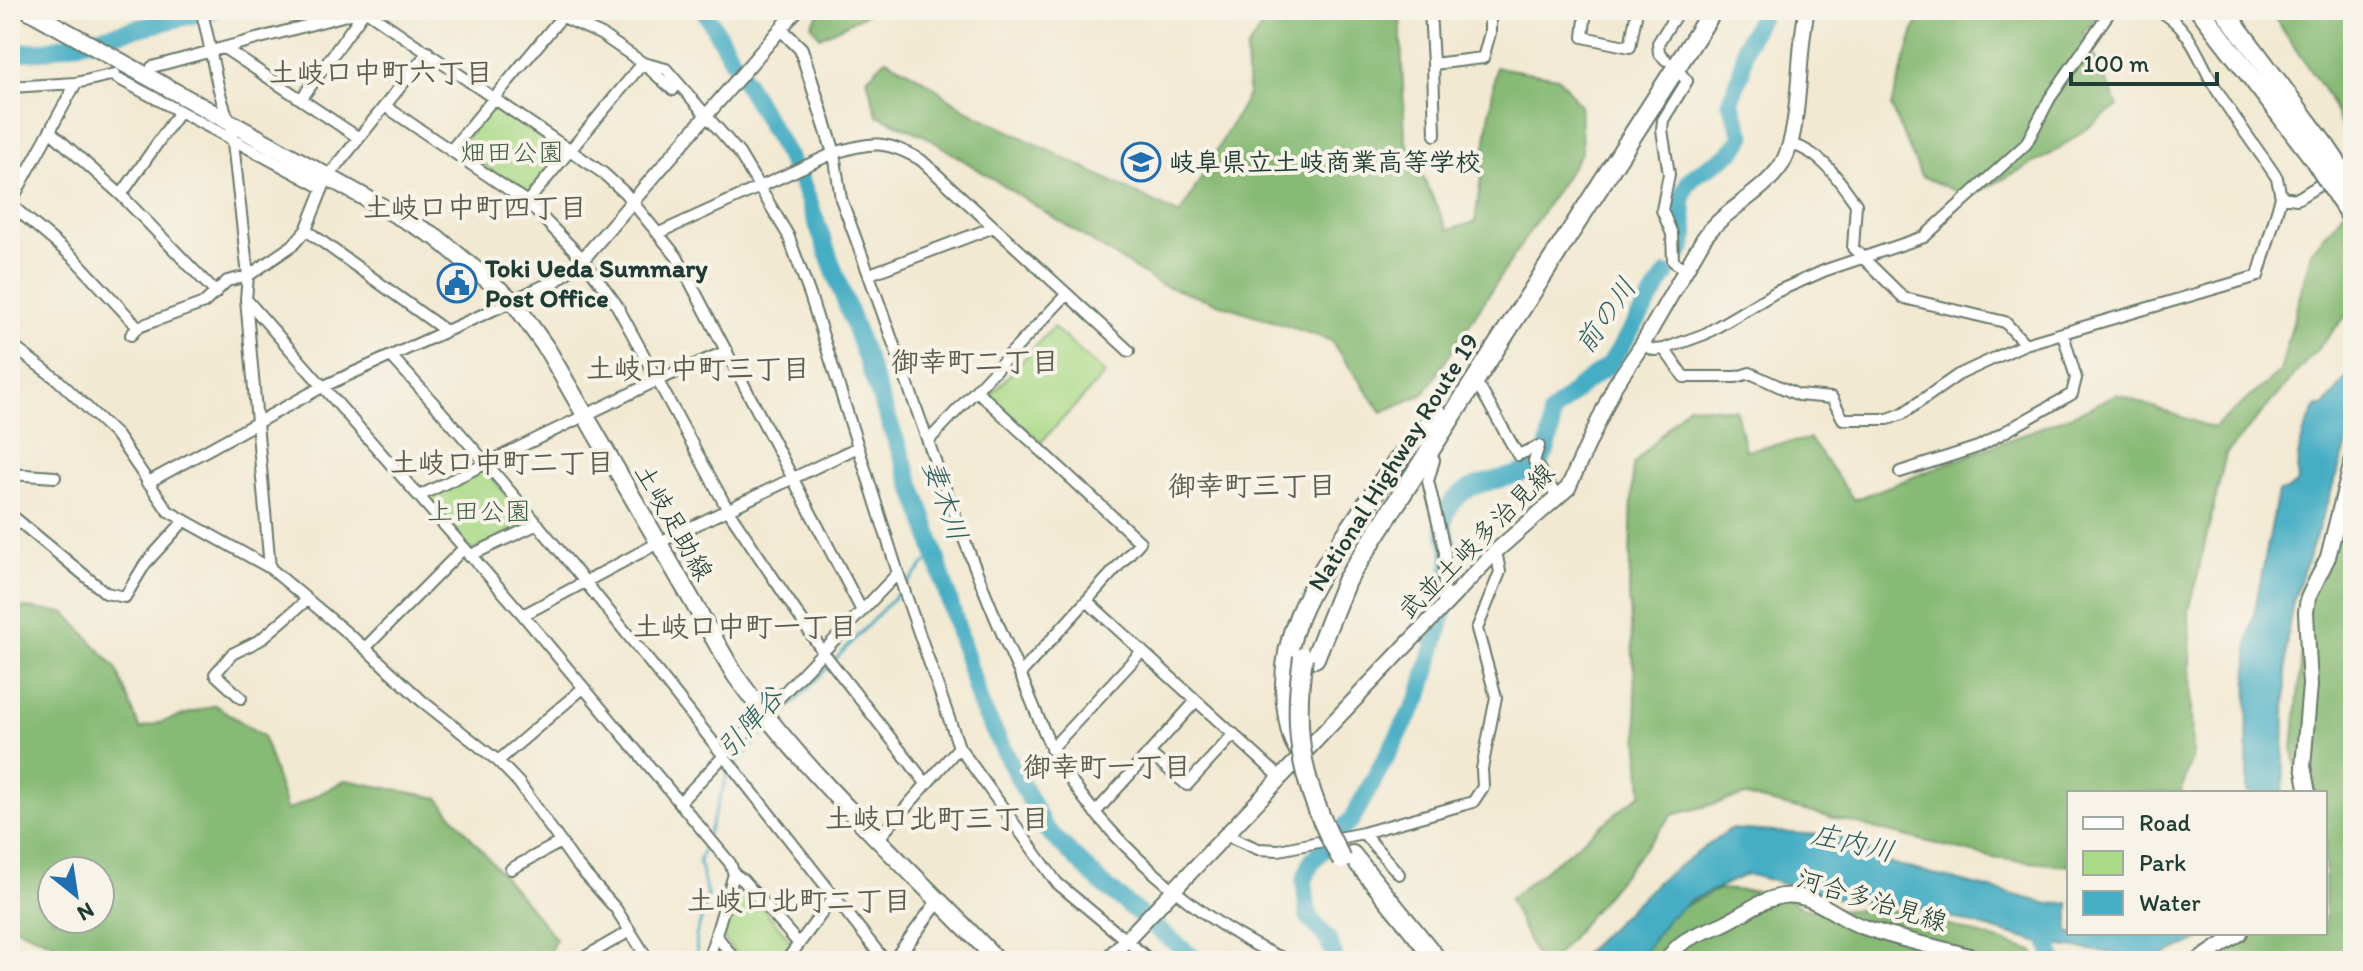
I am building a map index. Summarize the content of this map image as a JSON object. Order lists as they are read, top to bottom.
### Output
{
  "streets": {
    "highway": ["National Highway Route 19"],
    "main road": ["土岐足助線", "武並土岐多治見線", "河合多治見線"]
  },
  "districts": [
    "土岐口中町六丁目",
    "土岐口中町四丁目",
    "御幸町二丁目",
    "土岐口中町三丁目",
    "土岐口中町二丁目",
    "御幸町三丁目",
    "土岐口中町一丁目",
    "御幸町一丁目",
    "土岐口北町三丁目",
    "土岐口北町二丁目"
  ],
  "water": [
    "前の川",
    "妻木川",
    "引陣谷",
    "庄内川"
  ],
  "parks": ["畑田公園", "上田公園"],
  "places": {
    "school or university": ["岐阜県立土岐商業高等学校"],
    "public building": ["Toki Ueda Summary Post Office"]
  },
  "legend": ["Road", "Park", "Water"],
  "scale_bar": "100 m",
  "north": "bottom right"
}
